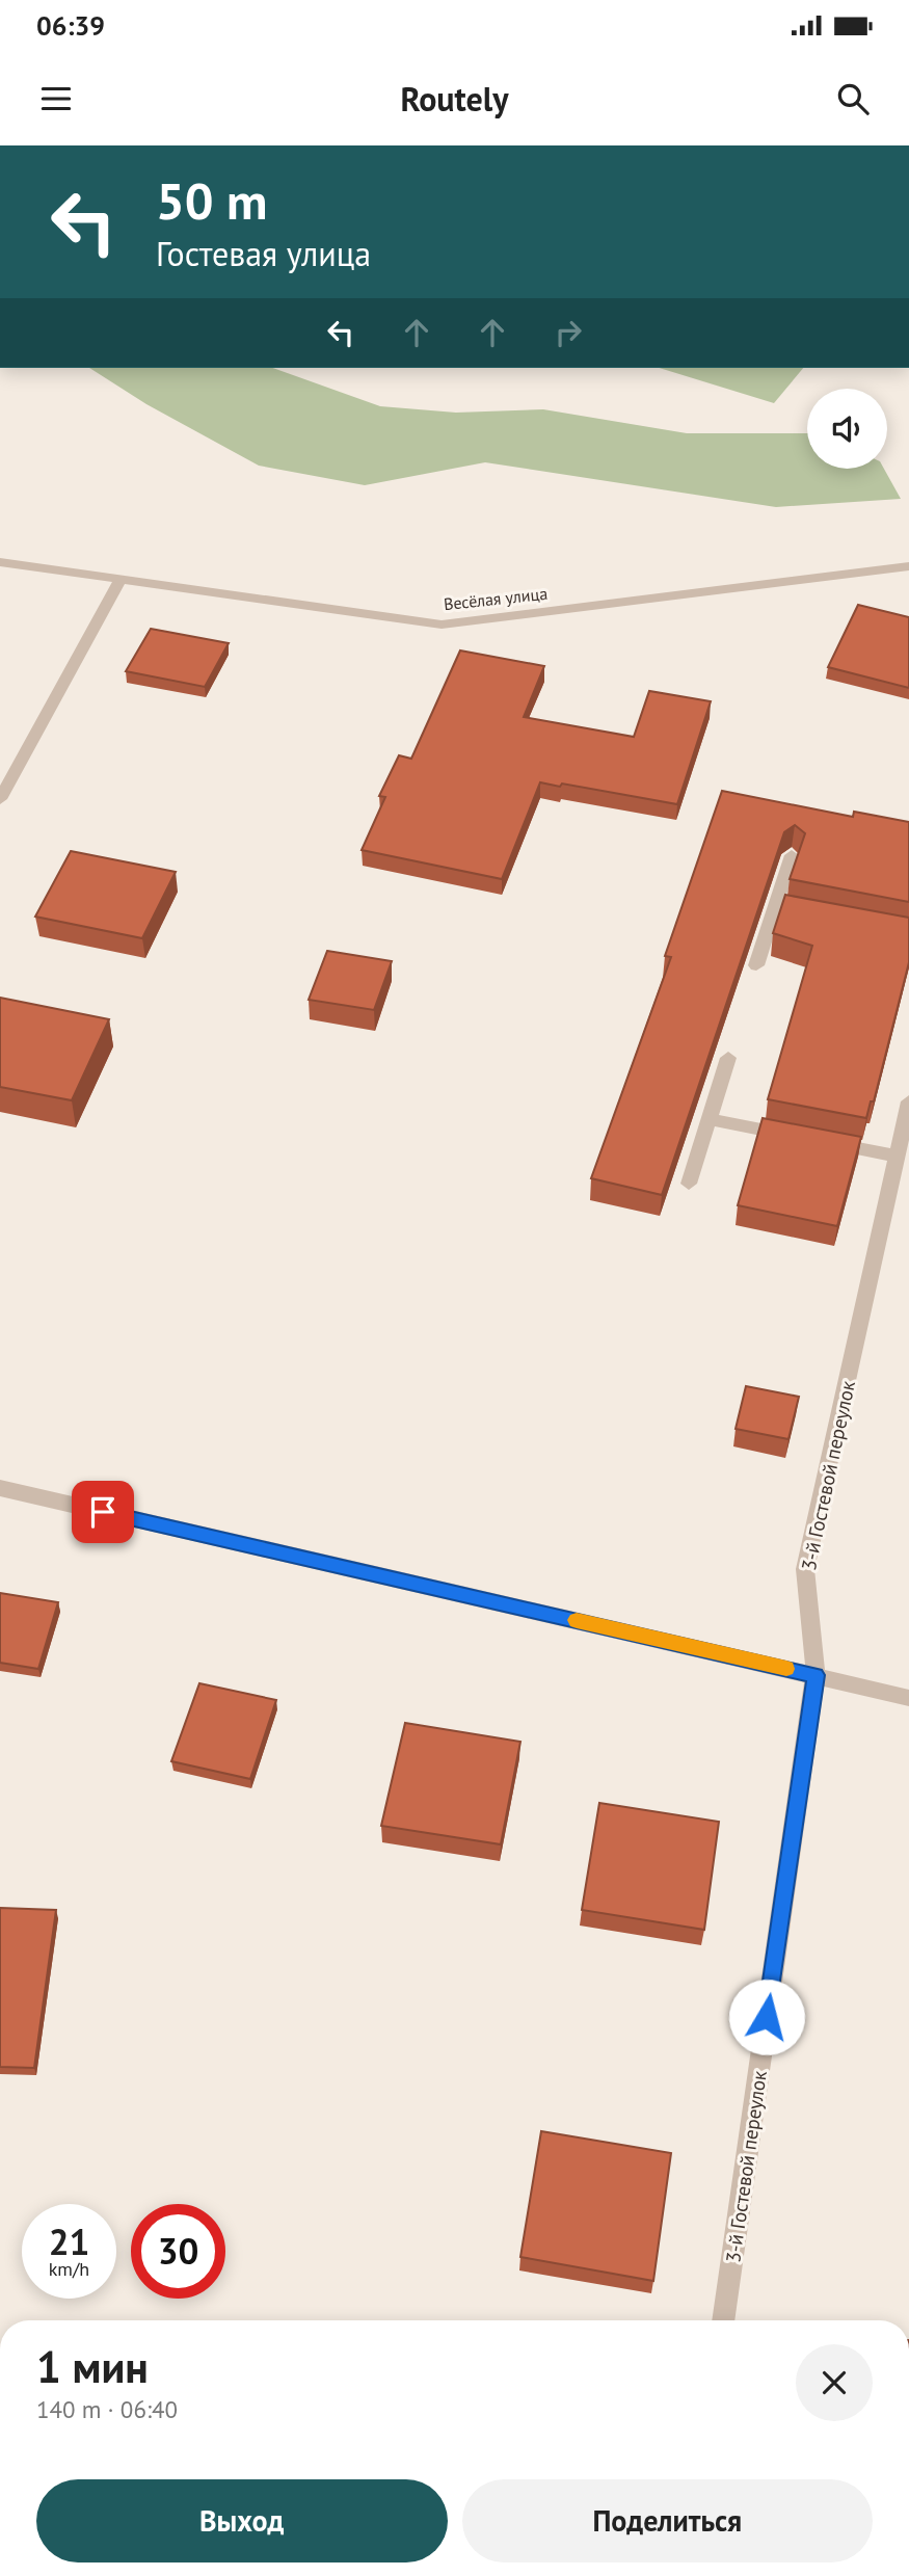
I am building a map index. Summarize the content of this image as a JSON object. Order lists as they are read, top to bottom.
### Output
{
  "streets": {
    "street": ["Весёлая улица", "3-й Гостевой переулок"]
  },
  "page": {
    "status": "06:39",
    "header": "Routely",
    "turn": ["50 m", "Гостевая улица"],
    "speed": "21 km/h",
    "limit": "30",
    "heading": ["1 мин", "140 m · 06:40"],
    "buttons": ["Выход", "Поделиться"]
  }
}
